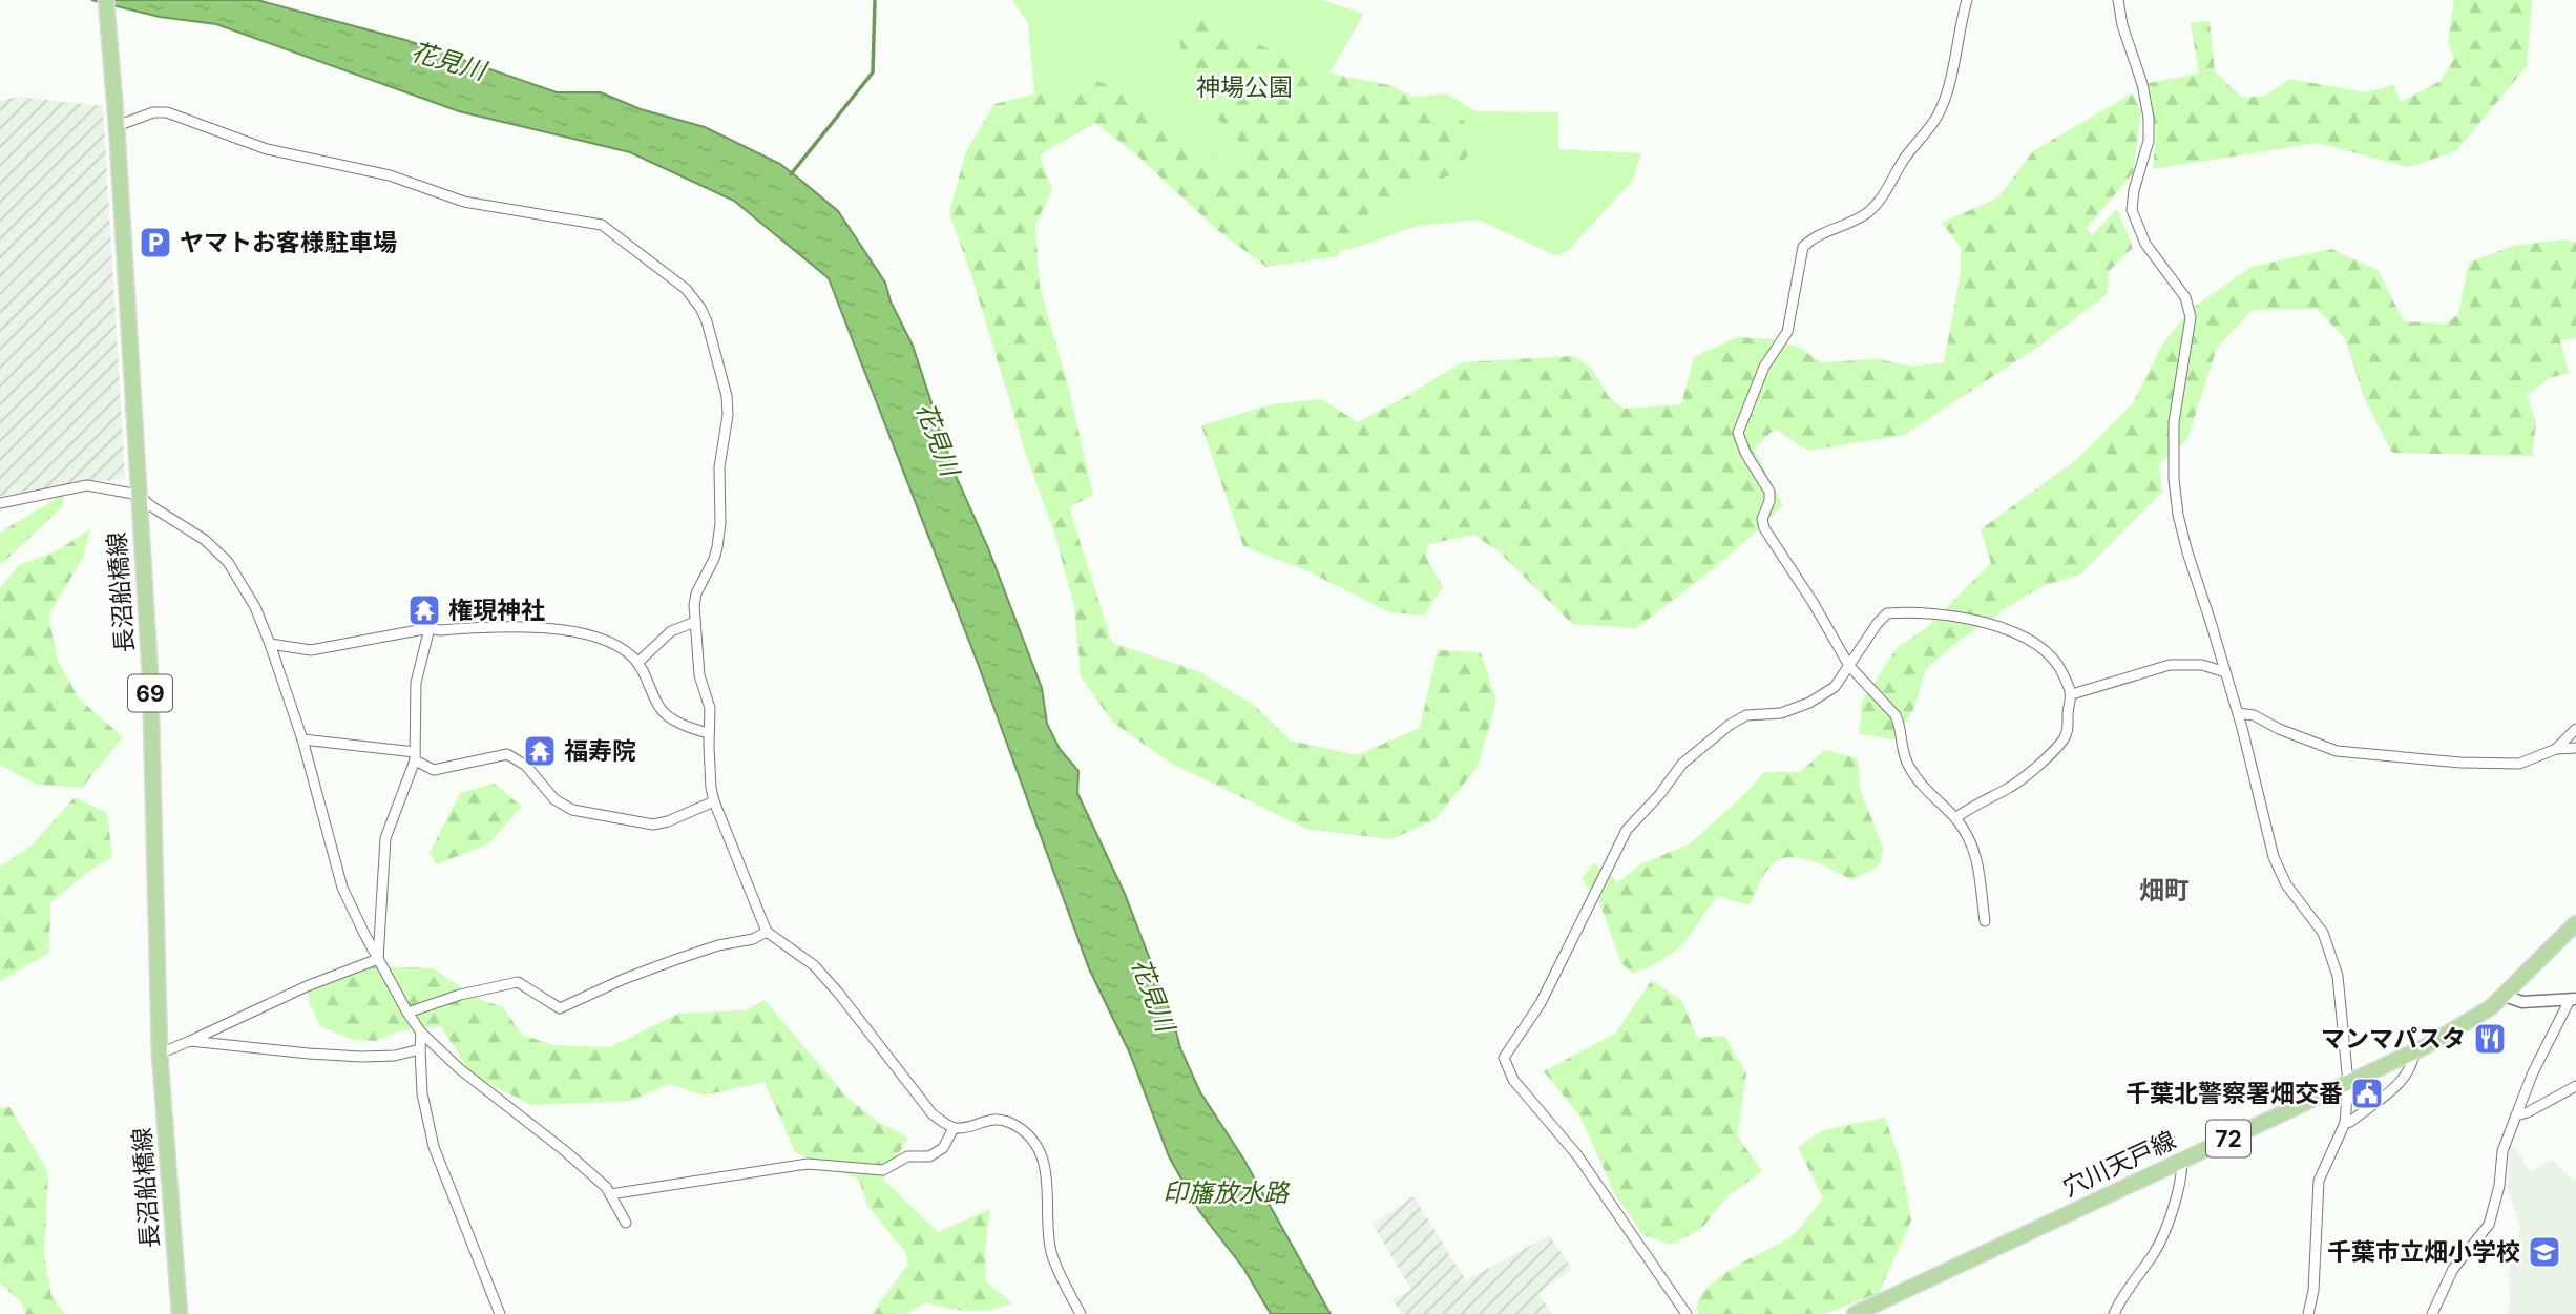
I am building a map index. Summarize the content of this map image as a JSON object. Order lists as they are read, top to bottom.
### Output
{
  "streets": {
    "main road": [
      "長沼船橋線",
      "69",
      "72",
      "穴川天戸線"
    ]
  },
  "districts": ["畑町"],
  "water": ["花見川", "印旛放水路"],
  "parks": ["神場公園"],
  "places": {
    "parking": ["ヤマトお客様駐車場"],
    "temple": ["権現神社", "福寿院"],
    "restaurant": ["マンマパスタ"],
    "public building": ["千葉北警察署畑交番"],
    "school or university": ["千葉市立畑小学校"]
  }
}
